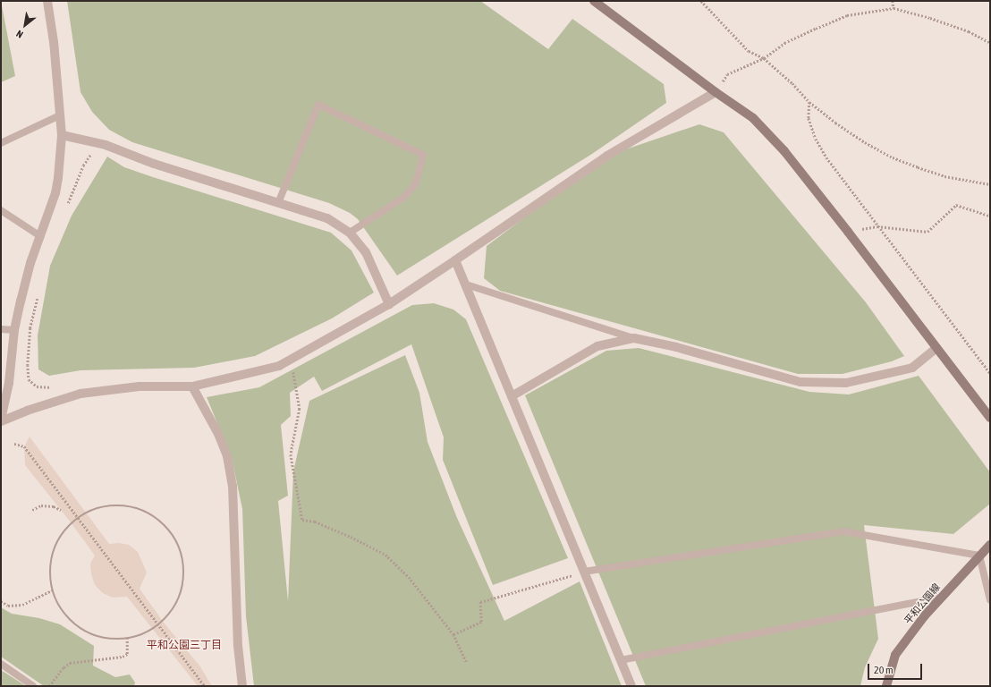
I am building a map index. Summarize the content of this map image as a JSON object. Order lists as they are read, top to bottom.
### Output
{
  "streets": {
    "street": ["平和公園線"]
  },
  "districts": ["平和公園三丁目"],
  "scale_bar": "20 m",
  "north": "bottom left"
}
